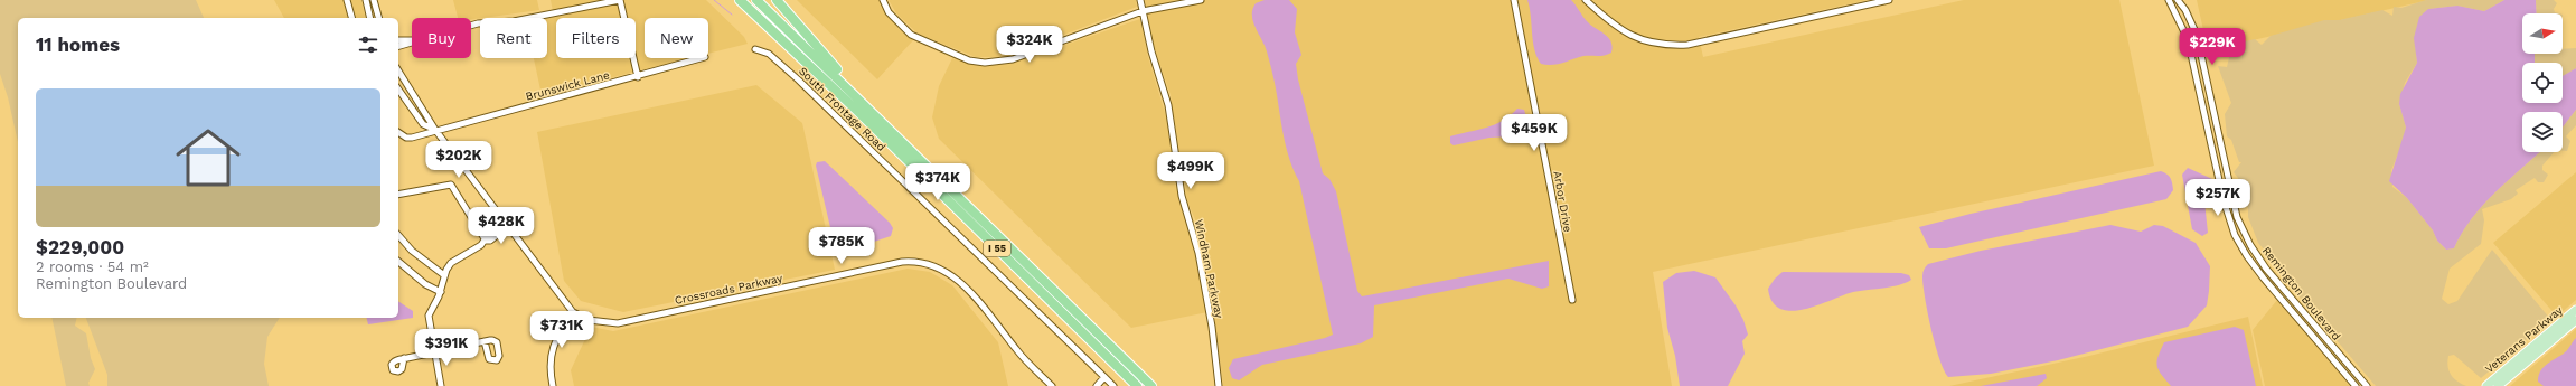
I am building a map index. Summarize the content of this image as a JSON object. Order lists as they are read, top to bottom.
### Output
{
  "streets": {
    "highway": ["I 55"],
    "main road": ["Veterans Parkway"],
    "street": [
      "Brunswick Lane",
      "South Frontage Road",
      "Arbor Drive",
      "Windham Parkway",
      "Crossroads Parkway",
      "Remington Boulevard"
    ]
  },
  "north": "right",
  "page": {
    "chip": [
      "Buy",
      "Rent",
      "Filters",
      "New"
    ],
    "heading": "11 homes",
    "price": [
      "$324K",
      "$229K",
      "$459K",
      "$202K",
      "$499K",
      "$374K",
      "$257K",
      "$428K",
      "$785K",
      "$731K",
      "$391K"
    ],
    "list": [
      {
        "name": "$229,000",
        "note": "2 rooms · 54 m² · Remington Boulevard"
      }
    ]
  }
}
